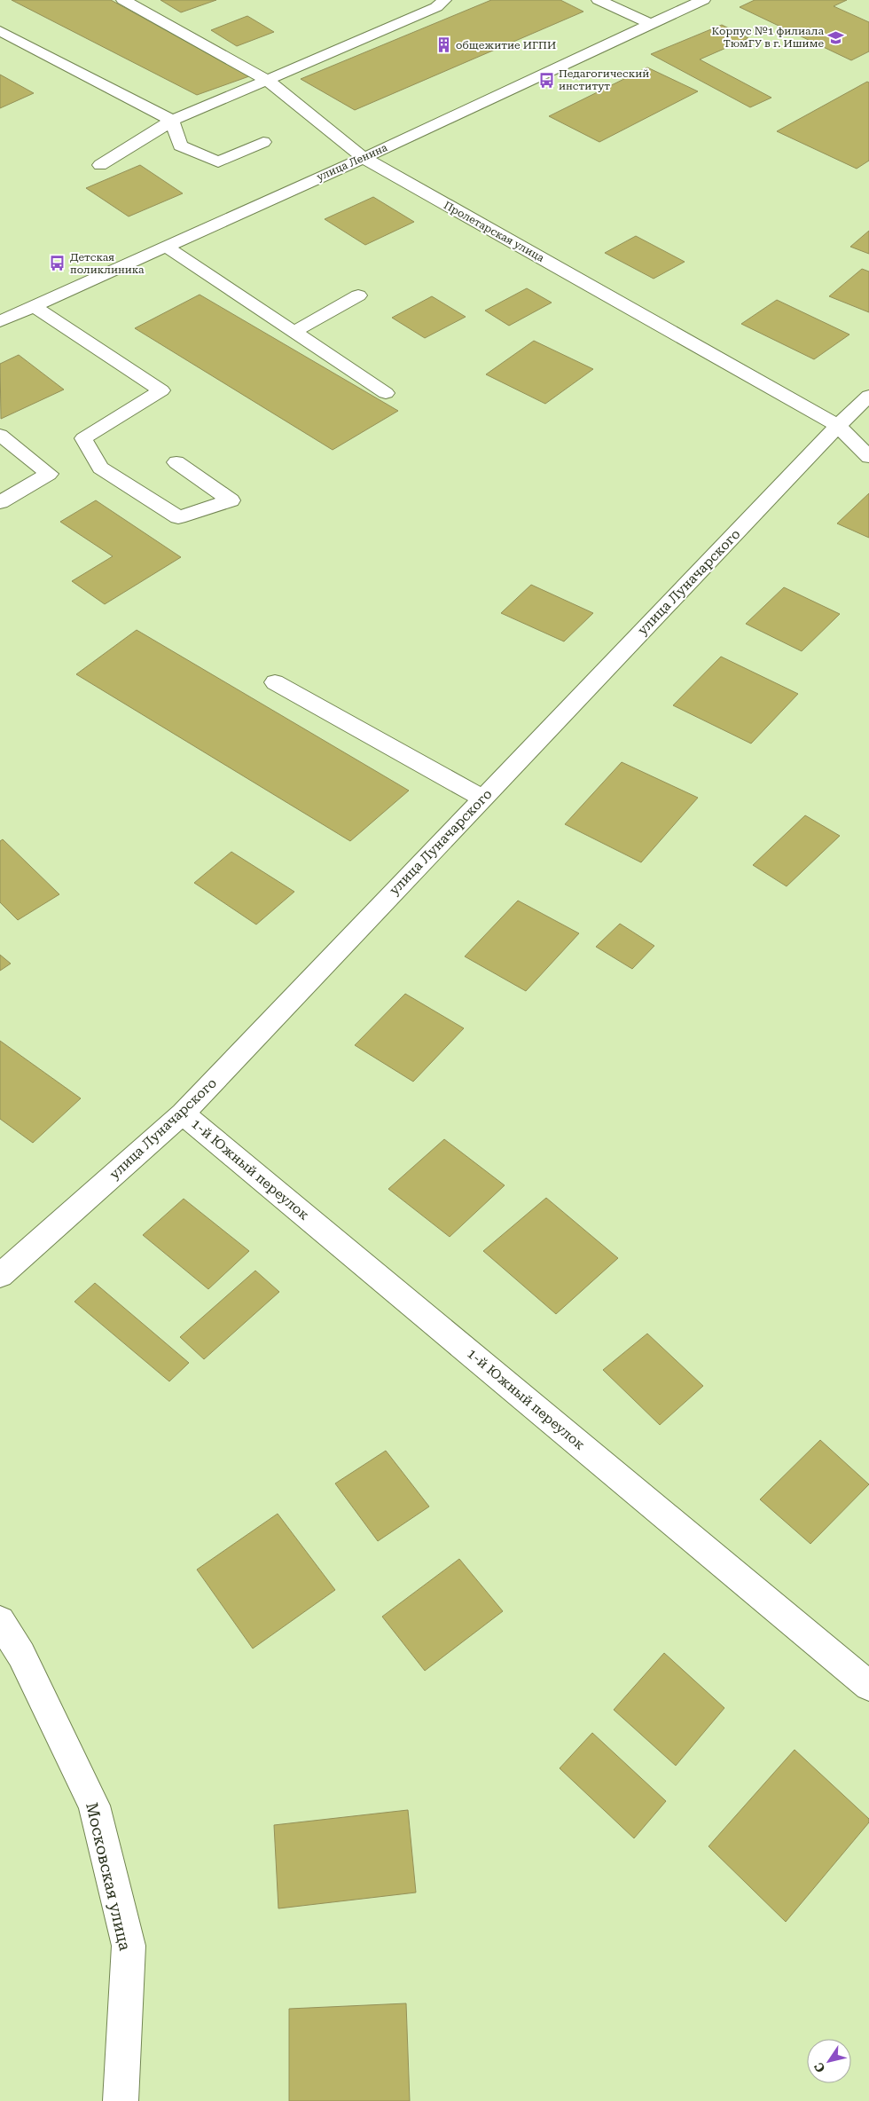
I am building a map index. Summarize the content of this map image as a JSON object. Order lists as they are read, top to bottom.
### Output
{
  "streets": {
    "street": [
      "улица Ленина",
      "Пролетарская улица",
      "улица Луначарского",
      "1-й Южный переулок",
      "Московская улица"
    ]
  },
  "crossings": [
    ["улица Ленина", "Пролетарская улица"],
    ["Пролетарская улица", "улица Луначарского"],
    ["улица Луначарского", "1-й Южный переулок"]
  ],
  "places": {
    "school or university": ["Корпус №1 филиала ТюмГУ в г. Ишиме"],
    "building": ["общежитие ИГПИ"],
    "bus stop": ["Педагогический институт", "Детская поликлиника"]
  },
  "north": "bottom left"
}
